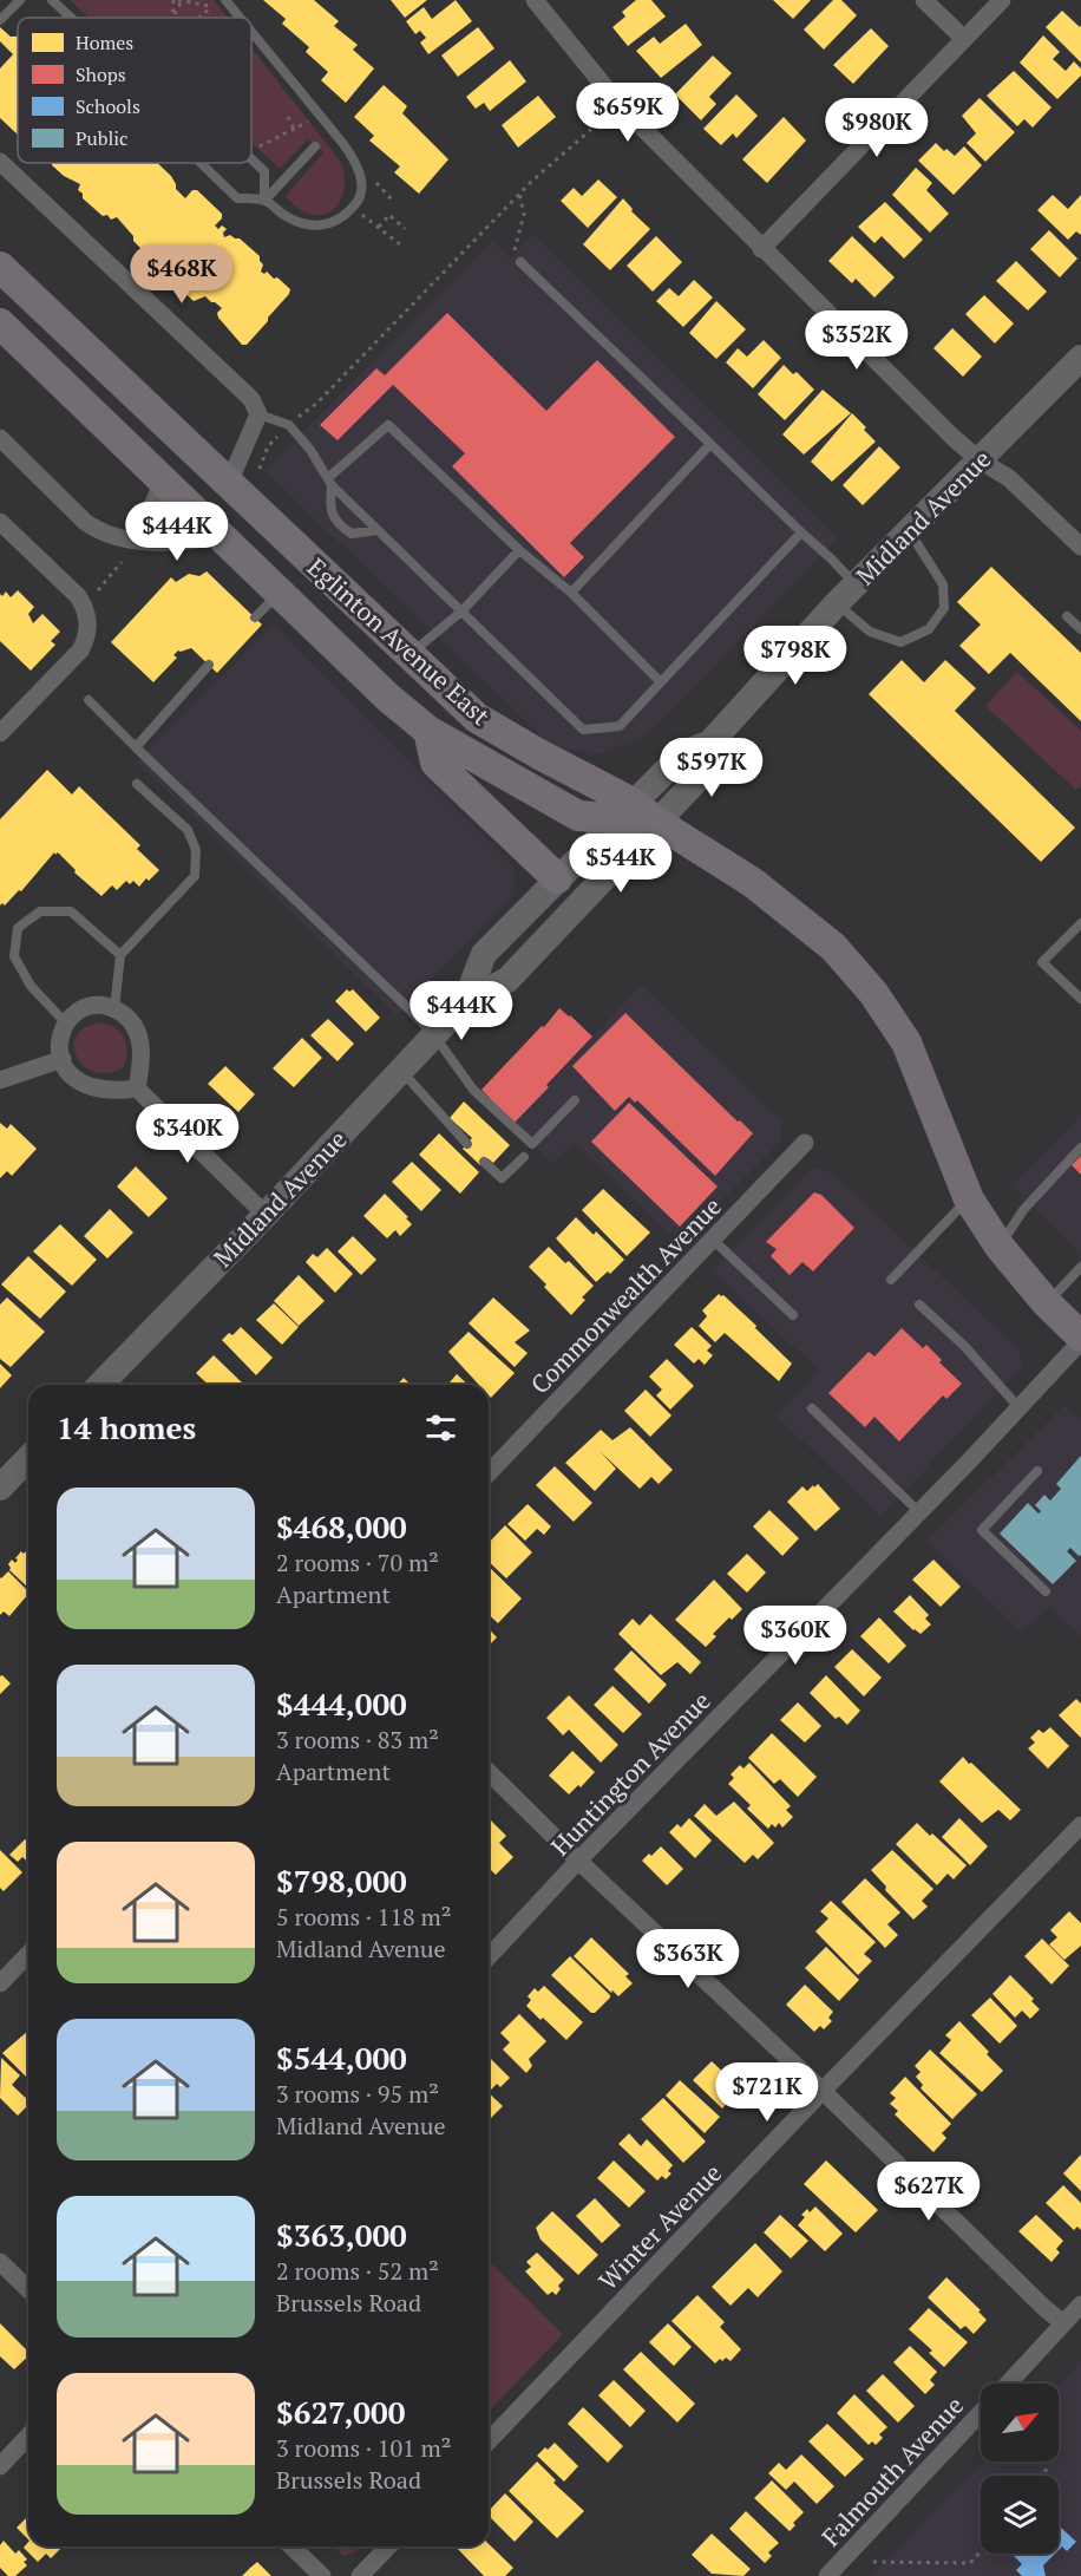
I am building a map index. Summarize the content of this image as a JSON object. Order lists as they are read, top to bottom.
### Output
{
  "streets": {
    "main road": ["Midland Avenue", "Eglinton Avenue East"],
    "street": [
      "Commonwealth Avenue",
      "Huntington Avenue",
      "Winter Avenue",
      "Falmouth Avenue"
    ]
  },
  "crossings": [
    ["Midland Avenue", "Eglinton Avenue East"],
    ["Eglinton Avenue East", "Huntington Avenue"]
  ],
  "legend": [
    "Homes",
    "Shops",
    "Schools",
    "Public"
  ],
  "north": "top right",
  "page": {
    "price": [
      "$659K",
      "$980K",
      "$468K",
      "$352K",
      "$444K",
      "$798K",
      "$597K",
      "$544K",
      "$444K",
      "$340K",
      "$360K",
      "$363K",
      "$721K",
      "$627K"
    ],
    "heading": "14 homes",
    "list": [
      {
        "name": "$468,000",
        "note": "2 rooms · 70 m² · Apartment"
      },
      {
        "name": "$444,000",
        "note": "3 rooms · 83 m² · Apartment"
      },
      {
        "name": "$798,000",
        "note": "5 rooms · 118 m² · Midland Avenue"
      },
      {
        "name": "$544,000",
        "note": "3 rooms · 95 m² · Midland Avenue"
      },
      {
        "name": "$363,000",
        "note": "2 rooms · 52 m² · Brussels Road"
      },
      {
        "name": "$627,000",
        "note": "3 rooms · 101 m² · Brussels Road"
      }
    ]
  }
}
